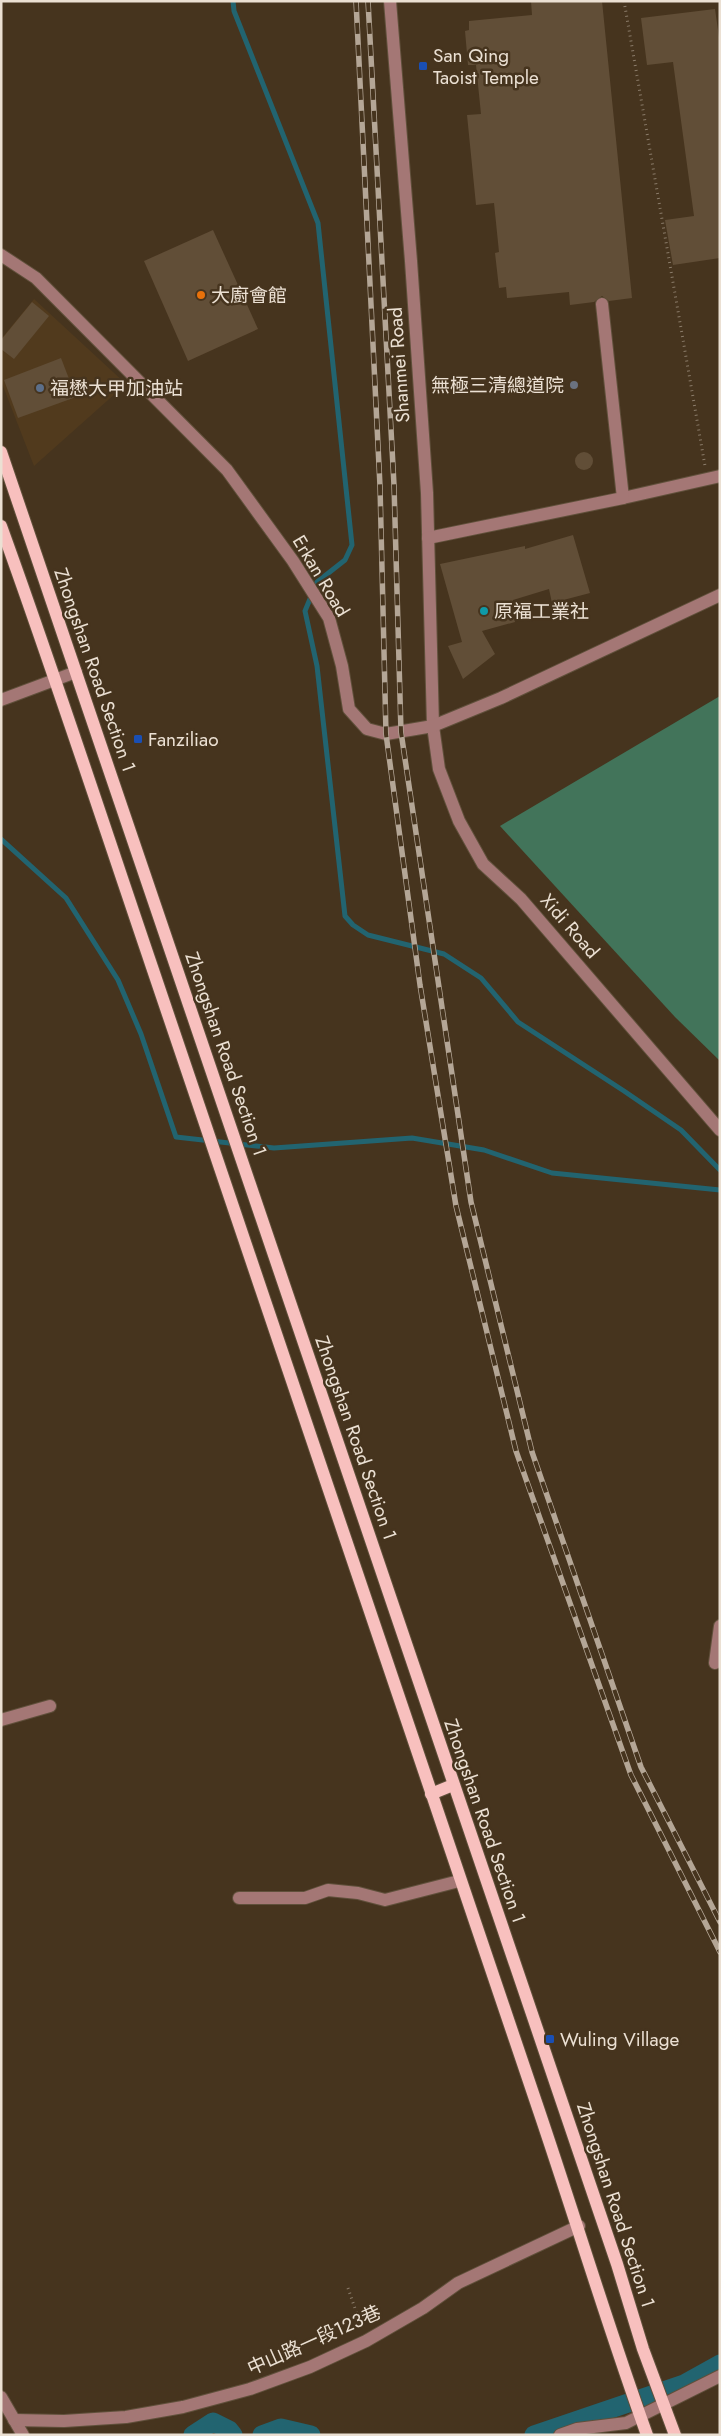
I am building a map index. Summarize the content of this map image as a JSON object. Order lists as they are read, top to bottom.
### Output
{
  "streets": {
    "main road": ["Zhongshan Road Section 1"],
    "street": [
      "Shanmei Road",
      "Erkan Road",
      "Xidi Road",
      "中山路一段123巷"
    ]
  },
  "crossings": [
    ["Shanmei Road", "Erkan Road"],
    ["Shanmei Road", "Xidi Road"],
    ["Erkan Road", "Xidi Road"]
  ],
  "places": {
    "transit": ["San Qing Taoist Temple", "Fanziliao", "Wuling Village"],
    "other": [
      "大廚會館",
      "無極三清總道院",
      "福懋大甲加油站",
      "原福工業社"
    ]
  }
}
